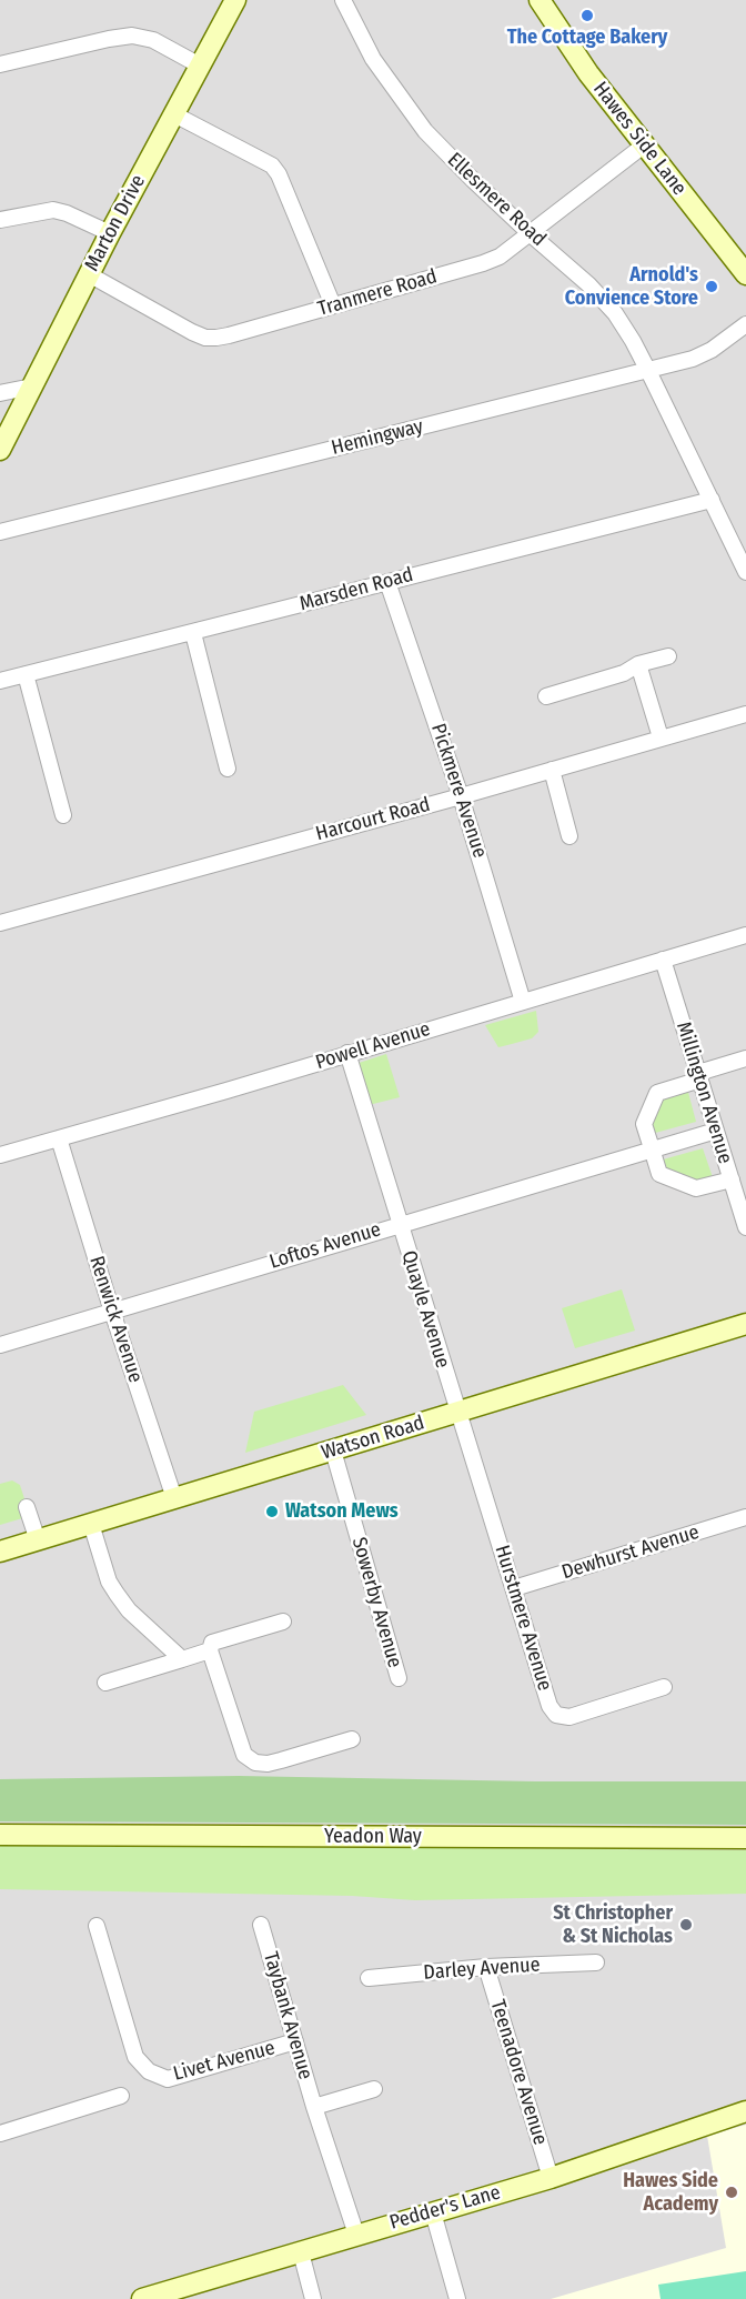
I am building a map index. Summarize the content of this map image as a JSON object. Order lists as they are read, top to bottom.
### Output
{
  "streets": {
    "street": [
      "Hawes Side Lane",
      "Ellesmere Road",
      "Marton Drive",
      "Tranmere Road",
      "Hemingway",
      "Marsden Road",
      "Pickmere Avenue",
      "Harcourt Road",
      "Powell Avenue",
      "Millington Avenue",
      "Loftos Avenue",
      "Quayle Avenue",
      "Renwick Avenue",
      "Watson Road",
      "Dewhurst Avenue",
      "Sowerby Avenue",
      "Hurstmere Avenue",
      "Yeadon Way",
      "Darley Avenue",
      "Taybank Avenue",
      "Livet Avenue",
      "Teenadore Avenue",
      "Pedder's Lane"
    ]
  },
  "crossings": [
    ["Hawes Side Lane", "Tranmere Road"],
    ["Ellesmere Road", "Tranmere Road"],
    ["Ellesmere Road", "Hemingway"],
    ["Ellesmere Road", "Marsden Road"],
    ["Marton Drive", "Tranmere Road"],
    ["Marsden Road", "Pickmere Avenue"],
    ["Pickmere Avenue", "Harcourt Road"],
    ["Pickmere Avenue", "Powell Avenue"],
    ["Powell Avenue", "Millington Avenue"],
    ["Powell Avenue", "Quayle Avenue"],
    ["Powell Avenue", "Renwick Avenue"],
    ["Millington Avenue", "Loftos Avenue"],
    ["Loftos Avenue", "Quayle Avenue"],
    ["Loftos Avenue", "Renwick Avenue"],
    ["Quayle Avenue", "Watson Road"],
    ["Quayle Avenue", "Hurstmere Avenue"],
    ["Renwick Avenue", "Watson Road"],
    ["Watson Road", "Sowerby Avenue"],
    ["Watson Road", "Hurstmere Avenue"],
    ["Dewhurst Avenue", "Hurstmere Avenue"],
    ["Darley Avenue", "Teenadore Avenue"],
    ["Taybank Avenue", "Livet Avenue"],
    ["Taybank Avenue", "Pedder's Lane"],
    ["Teenadore Avenue", "Pedder's Lane"]
  ],
  "places": [
    "The Cottage Bakery",
    "Arnold's Convience Store",
    "Watson Mews",
    "St Christopher & St Nicholas",
    "Hawes Side Academy"
  ]
}
